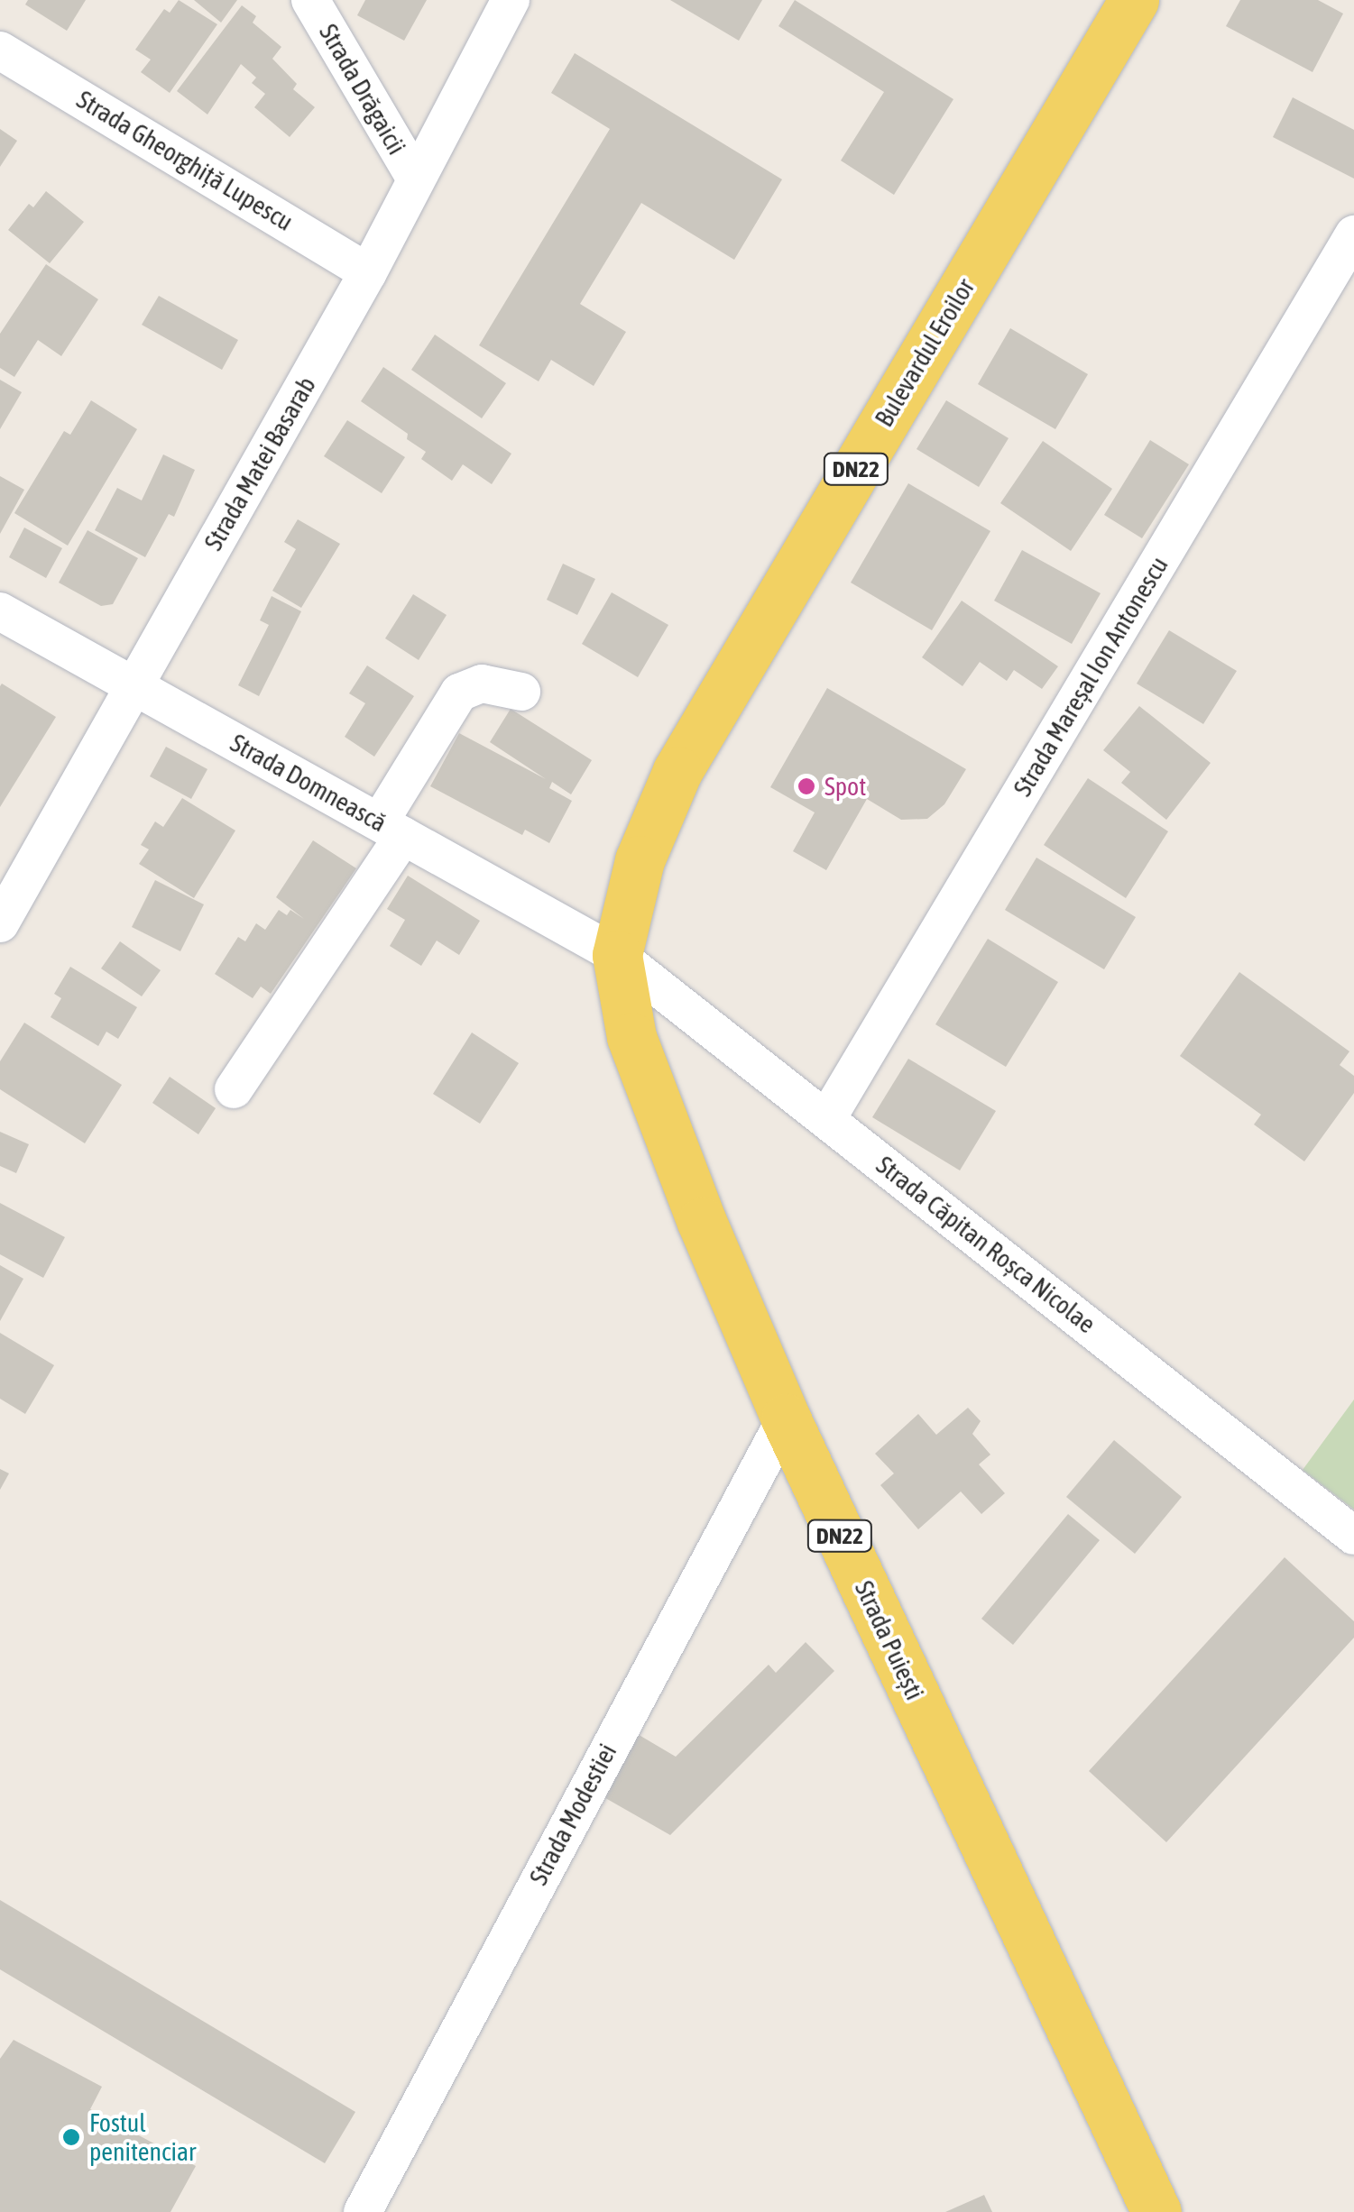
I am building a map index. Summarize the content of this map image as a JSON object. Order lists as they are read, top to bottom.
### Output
{
  "streets": {
    "main road": ["Bulevardul Eroilor", "DN22", "Strada Puiești"],
    "street": [
      "Strada Drăgaicii",
      "Strada Gheorghiță Lupescu",
      "Strada Matei Basarab",
      "Strada Mareșal Ion Antonescu",
      "Strada Domnească",
      "Strada Căpitan Roșca Nicolae",
      "Strada Modestiei"
    ]
  },
  "crossings": [
    ["Strada Drăgaicii", "Strada Matei Basarab"],
    ["Strada Gheorghiță Lupescu", "Strada Matei Basarab"],
    ["Bulevardul Eroilor", "Strada Domnească"],
    ["Bulevardul Eroilor", "Strada Căpitan Roșca Nicolae"],
    ["Bulevardul Eroilor", "Strada Puiești"],
    ["Strada Matei Basarab", "Strada Domnească"],
    ["Strada Mareșal Ion Antonescu", "Strada Căpitan Roșca Nicolae"],
    ["Strada Domnească", "Strada Căpitan Roșca Nicolae"],
    ["Strada Domnească", "Strada Puiești"],
    ["Strada Căpitan Roșca Nicolae", "Strada Puiești"],
    ["Strada Puiești", "Strada Modestiei"]
  ],
  "places": ["Spot", "Fostul penitenciar"]
}
